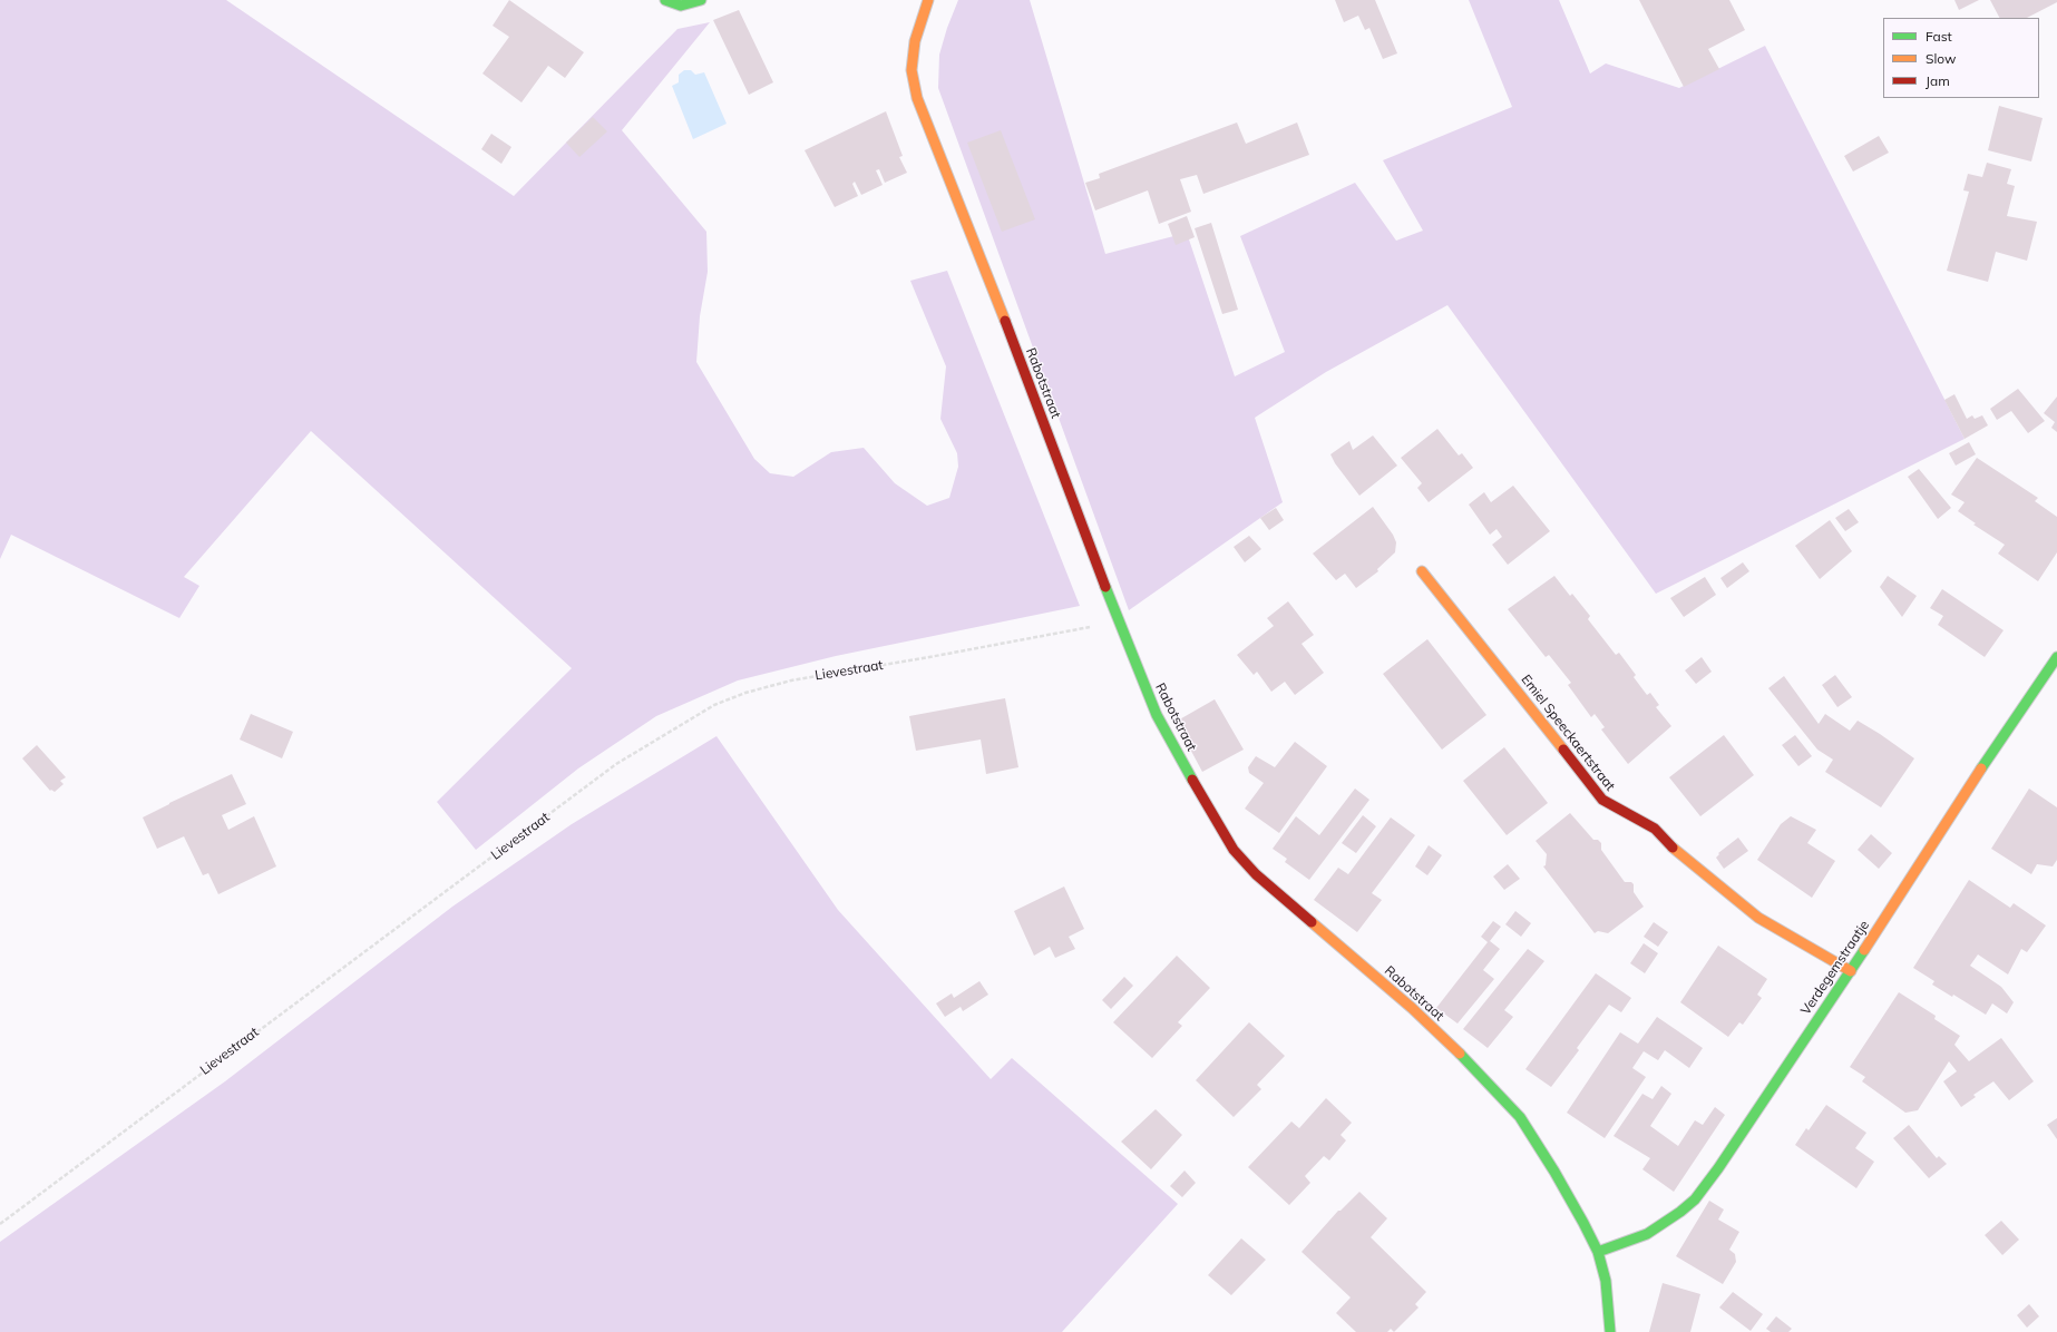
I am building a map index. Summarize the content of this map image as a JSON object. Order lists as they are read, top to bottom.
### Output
{
  "streets": {
    "street": ["Rabotstraat", "Emiel Speeckaertstraat", "Verdegemstraatje"],
    "path": ["Lievestraat"]
  },
  "crossings": [
    ["Rabotstraat", "Lievestraat"],
    ["Rabotstraat", "Verdegemstraatje"],
    ["Emiel Speeckaertstraat", "Verdegemstraatje"]
  ],
  "legend": ["Fast", "Slow", "Jam"]
}
